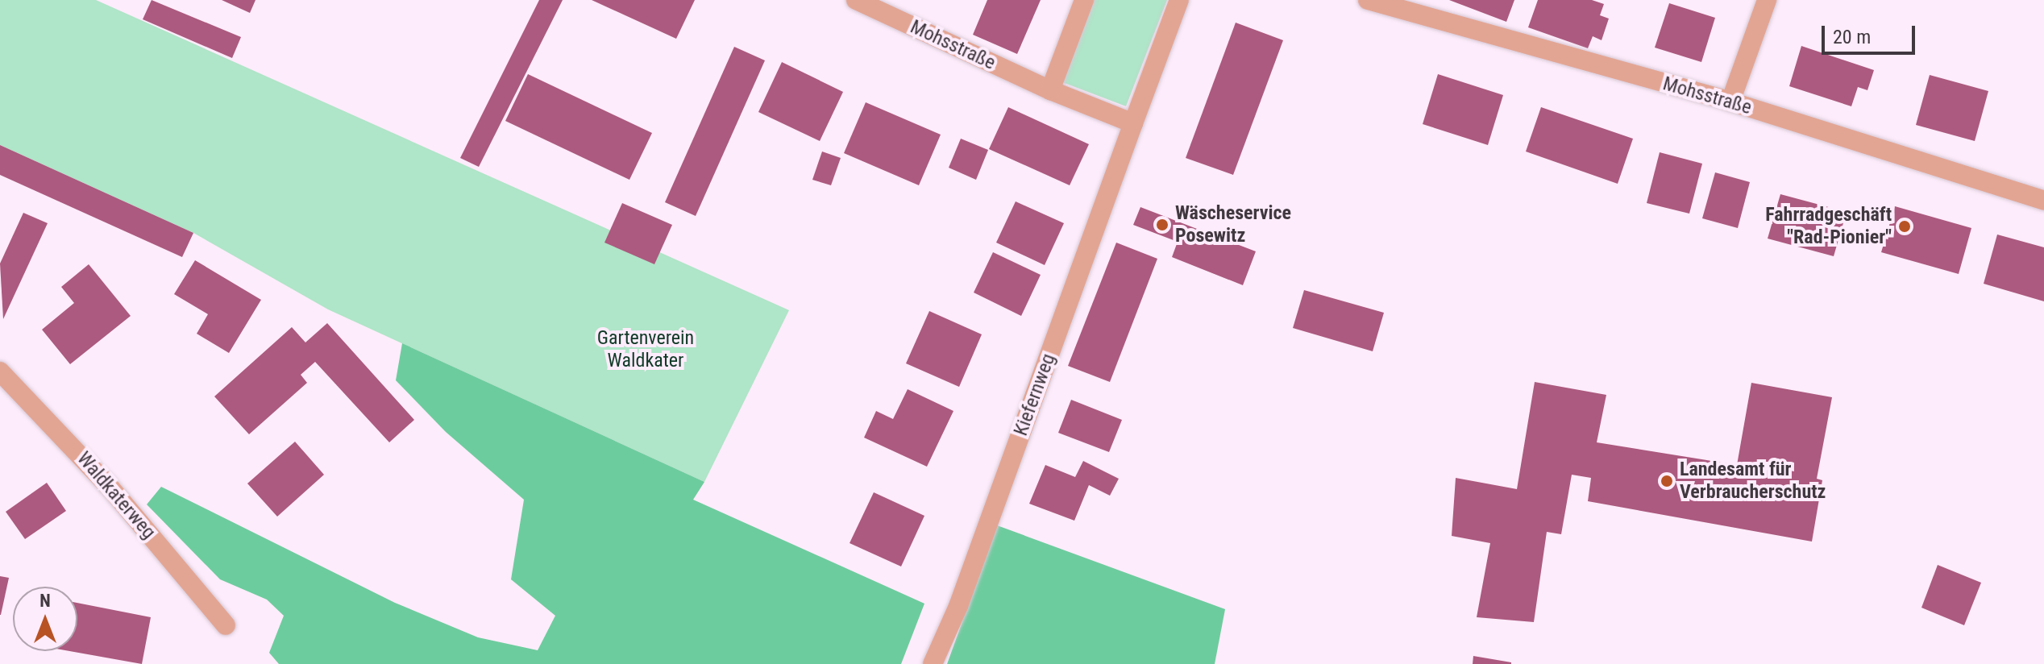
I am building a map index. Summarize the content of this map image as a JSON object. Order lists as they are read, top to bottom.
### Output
{
  "streets": {
    "street": ["Mohsstraße", "Kiefernweg", "Waldkaterweg"]
  },
  "parks": ["Gartenverein Waldkater"],
  "places": ["Wäscheservice Posewitz", "Fahrradgeschäft \"Rad-Pionier\"", "Landesamt für Verbraucherschutz"],
  "scale_bar": "20 m",
  "north": "top"
}
